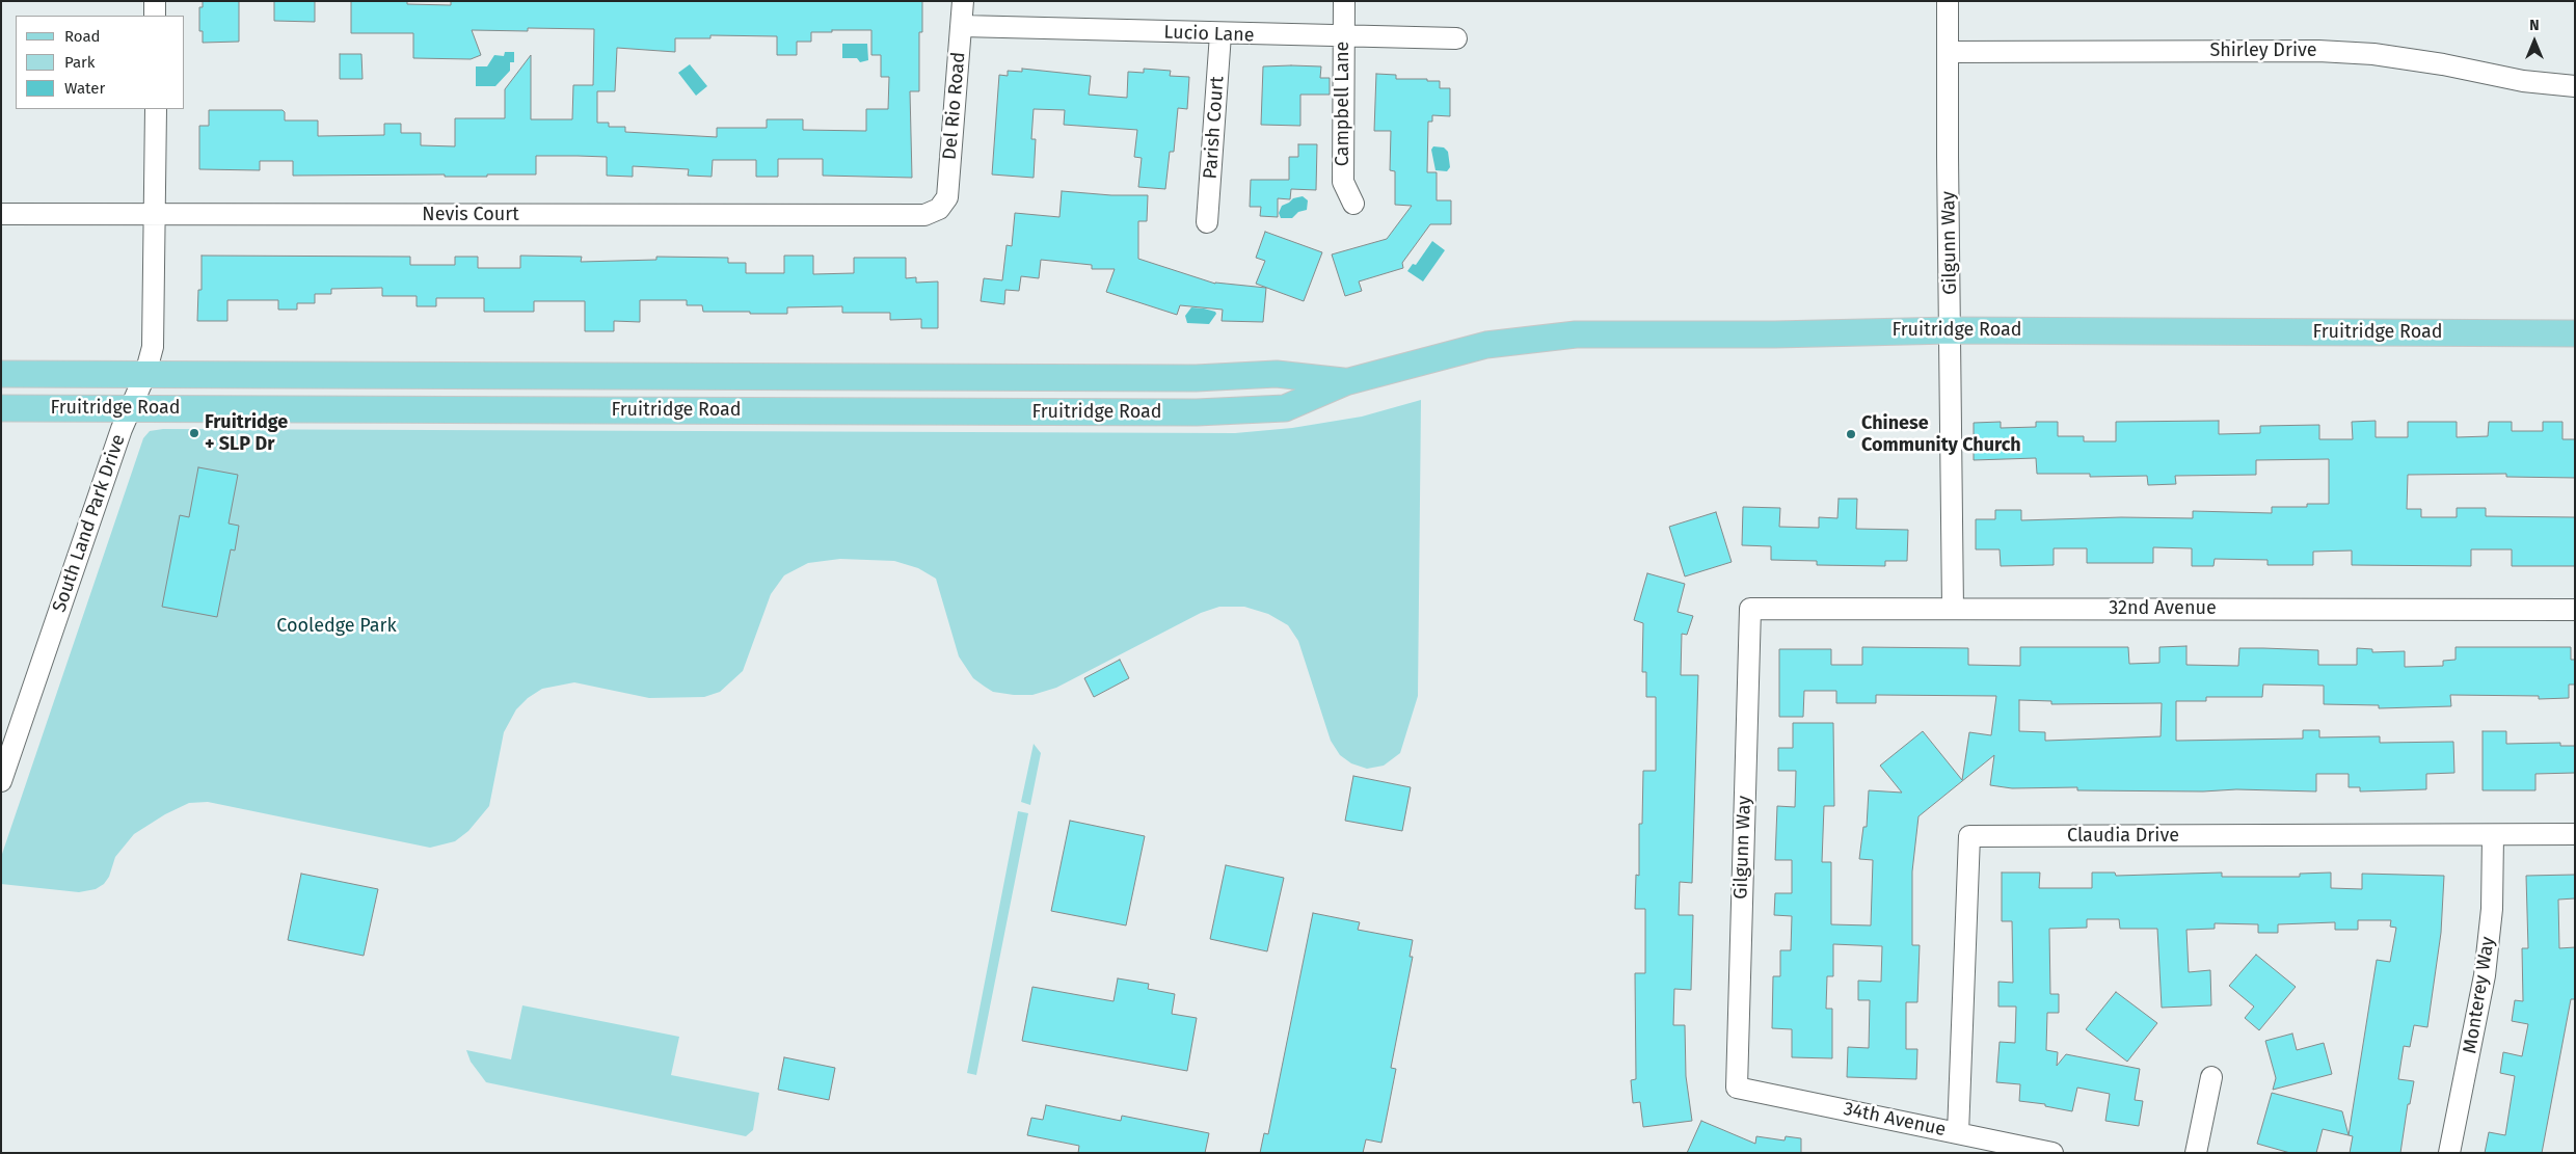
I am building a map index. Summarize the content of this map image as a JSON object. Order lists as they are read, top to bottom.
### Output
{
  "streets": {
    "main road": ["Fruitridge Road"],
    "street": [
      "Lucio Lane",
      "Shirley Drive",
      "Campbell Lane",
      "Del Rio Road",
      "Parish Court",
      "Nevis Court",
      "Gilgunn Way",
      "South Land Park Drive",
      "32nd Avenue",
      "Claudia Drive",
      "Monterey Way",
      "34th Avenue"
    ]
  },
  "crossings": [
    ["Lucio Lane", "Campbell Lane"],
    ["Lucio Lane", "Del Rio Road"],
    ["Lucio Lane", "Parish Court"],
    ["Shirley Drive", "Gilgunn Way"],
    ["Del Rio Road", "Nevis Court"],
    ["Nevis Court", "South Land Park Drive"],
    ["Gilgunn Way", "Fruitridge Road"],
    ["Gilgunn Way", "32nd Avenue"],
    ["Gilgunn Way", "34th Avenue"],
    ["Fruitridge Road", "South Land Park Drive"],
    ["Claudia Drive", "Monterey Way"],
    ["Claudia Drive", "34th Avenue"]
  ],
  "parks": ["Cooledge Park"],
  "places": ["Fruitridge + SLP Dr", "Chinese Community Church"],
  "legend": ["Road", "Park", "Water"],
  "north": "top"
}
